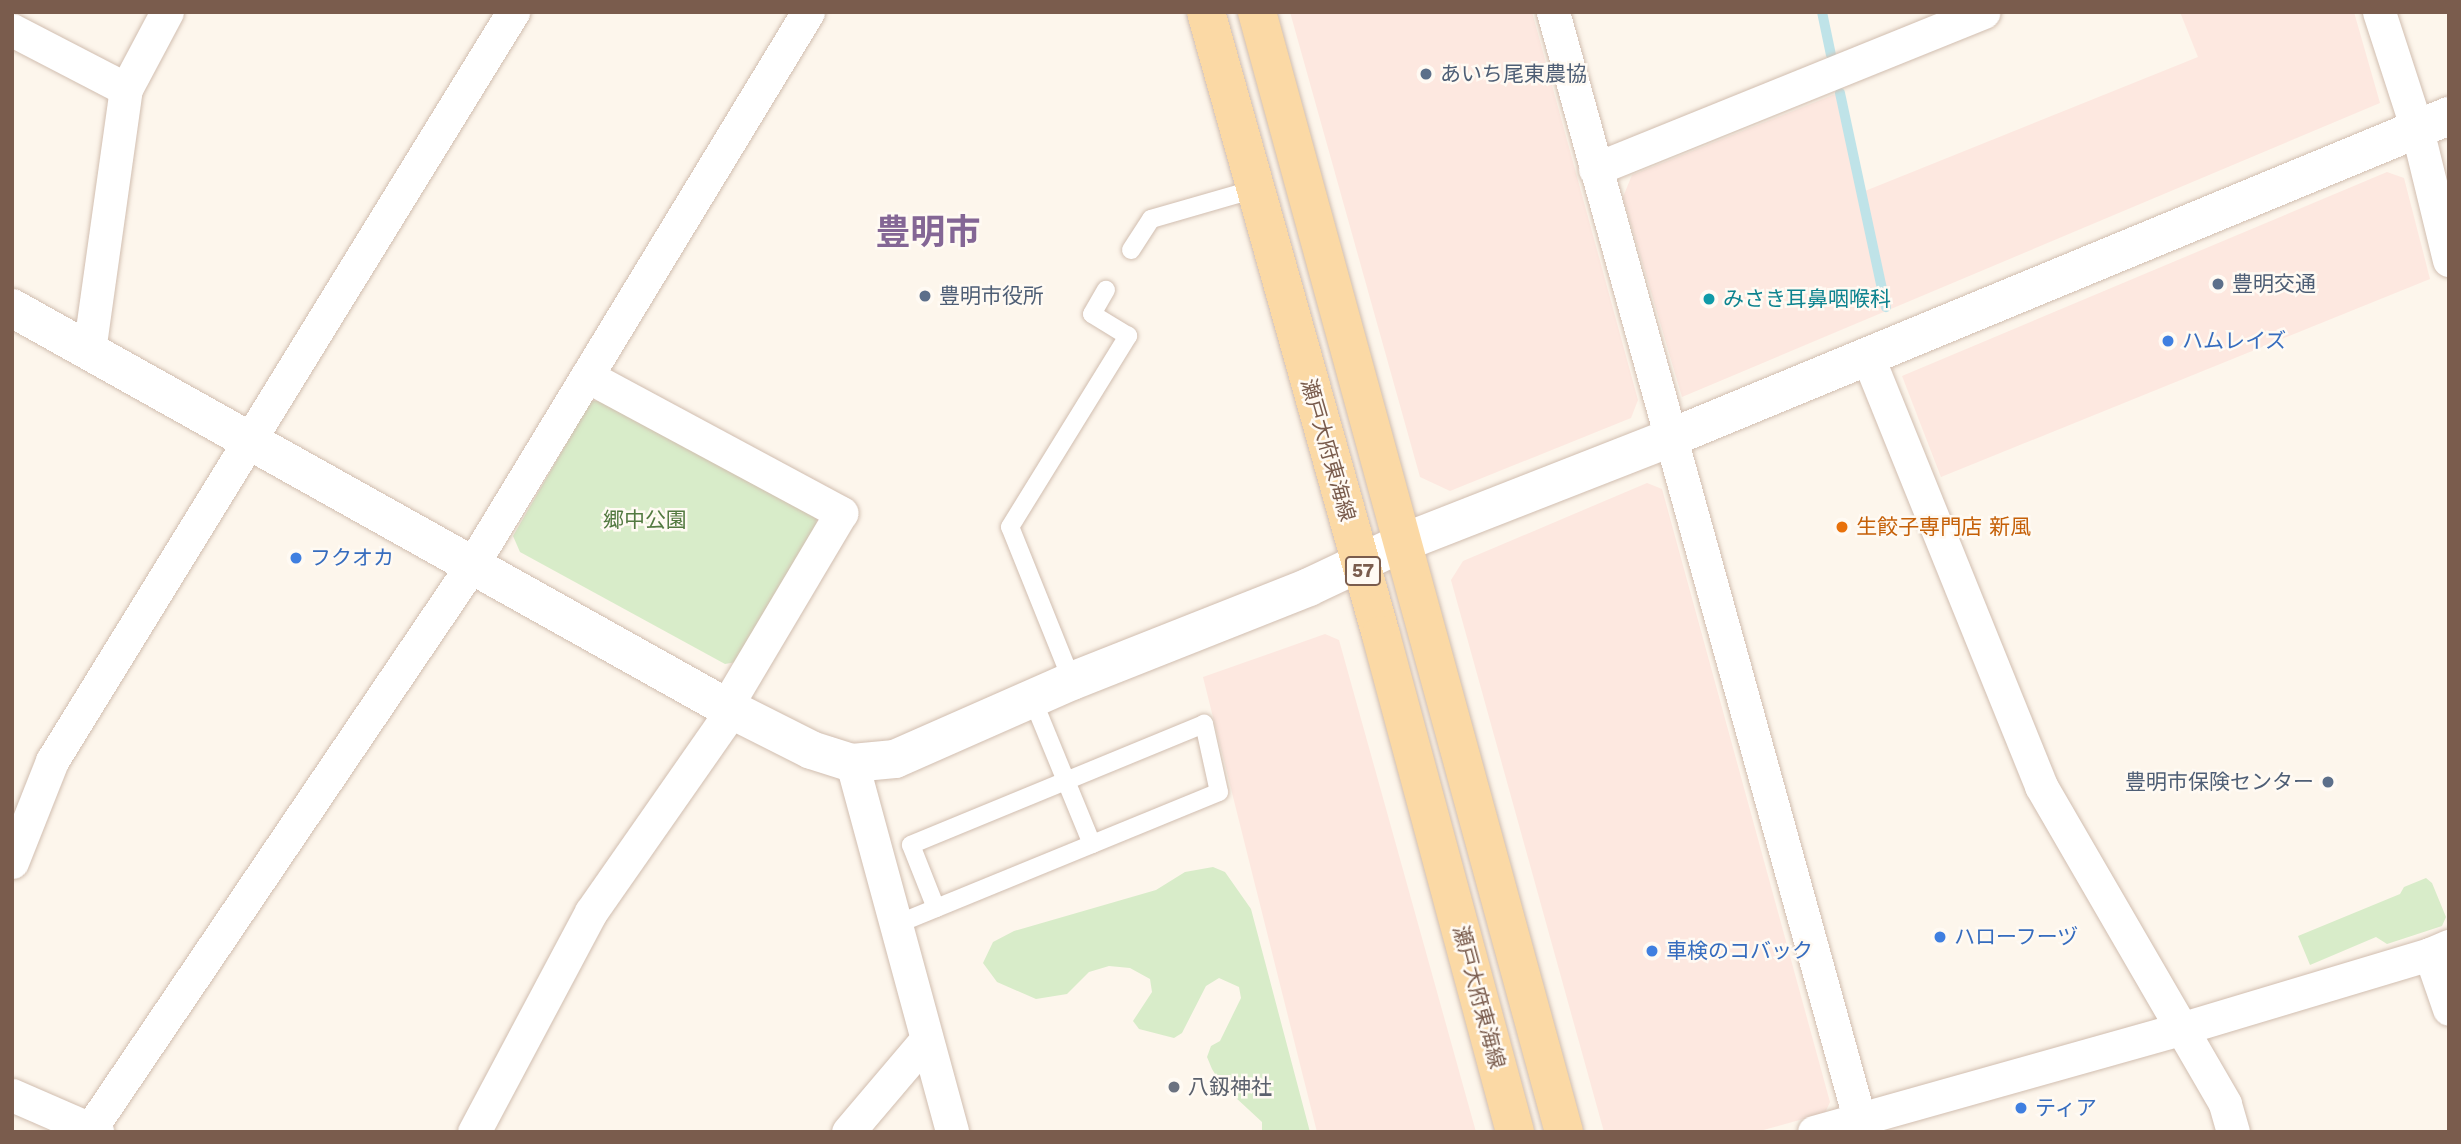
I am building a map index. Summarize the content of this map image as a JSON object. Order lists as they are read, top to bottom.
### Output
{
  "streets": {
    "main road": ["瀬戸大府東海線", "57"]
  },
  "districts": ["豊明市"],
  "parks": ["郷中公園"],
  "places": [
    "あいち尾東農協",
    "豊明交通",
    "豊明市役所",
    "みさき耳鼻咽喉科",
    "ハムレイズ",
    "生餃子専門店 新風",
    "フクオカ",
    "豊明市保険センター",
    "ハローフーヅ",
    "車検のコバック",
    "八釼神社",
    "ティア"
  ]
}
